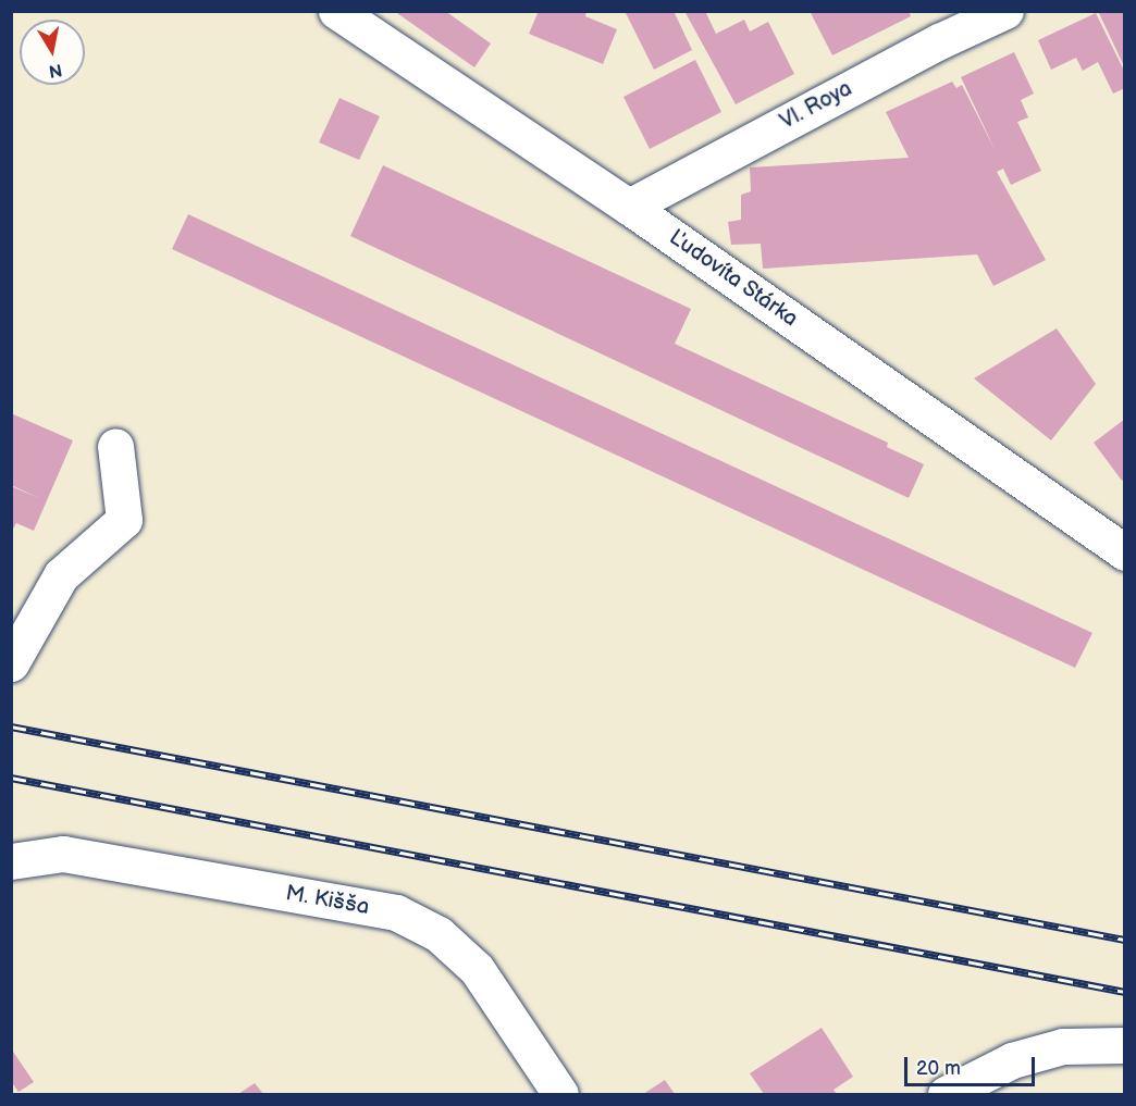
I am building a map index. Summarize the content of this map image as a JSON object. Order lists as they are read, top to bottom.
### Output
{
  "streets": {
    "street": ["Vl. Roya", "Ľudovíta Stárka", "M. Kišša"]
  },
  "crossings": [
    ["Vl. Roya", "Ľudovíta Stárka"]
  ],
  "scale_bar": "20 m",
  "north": "bottom"
}
